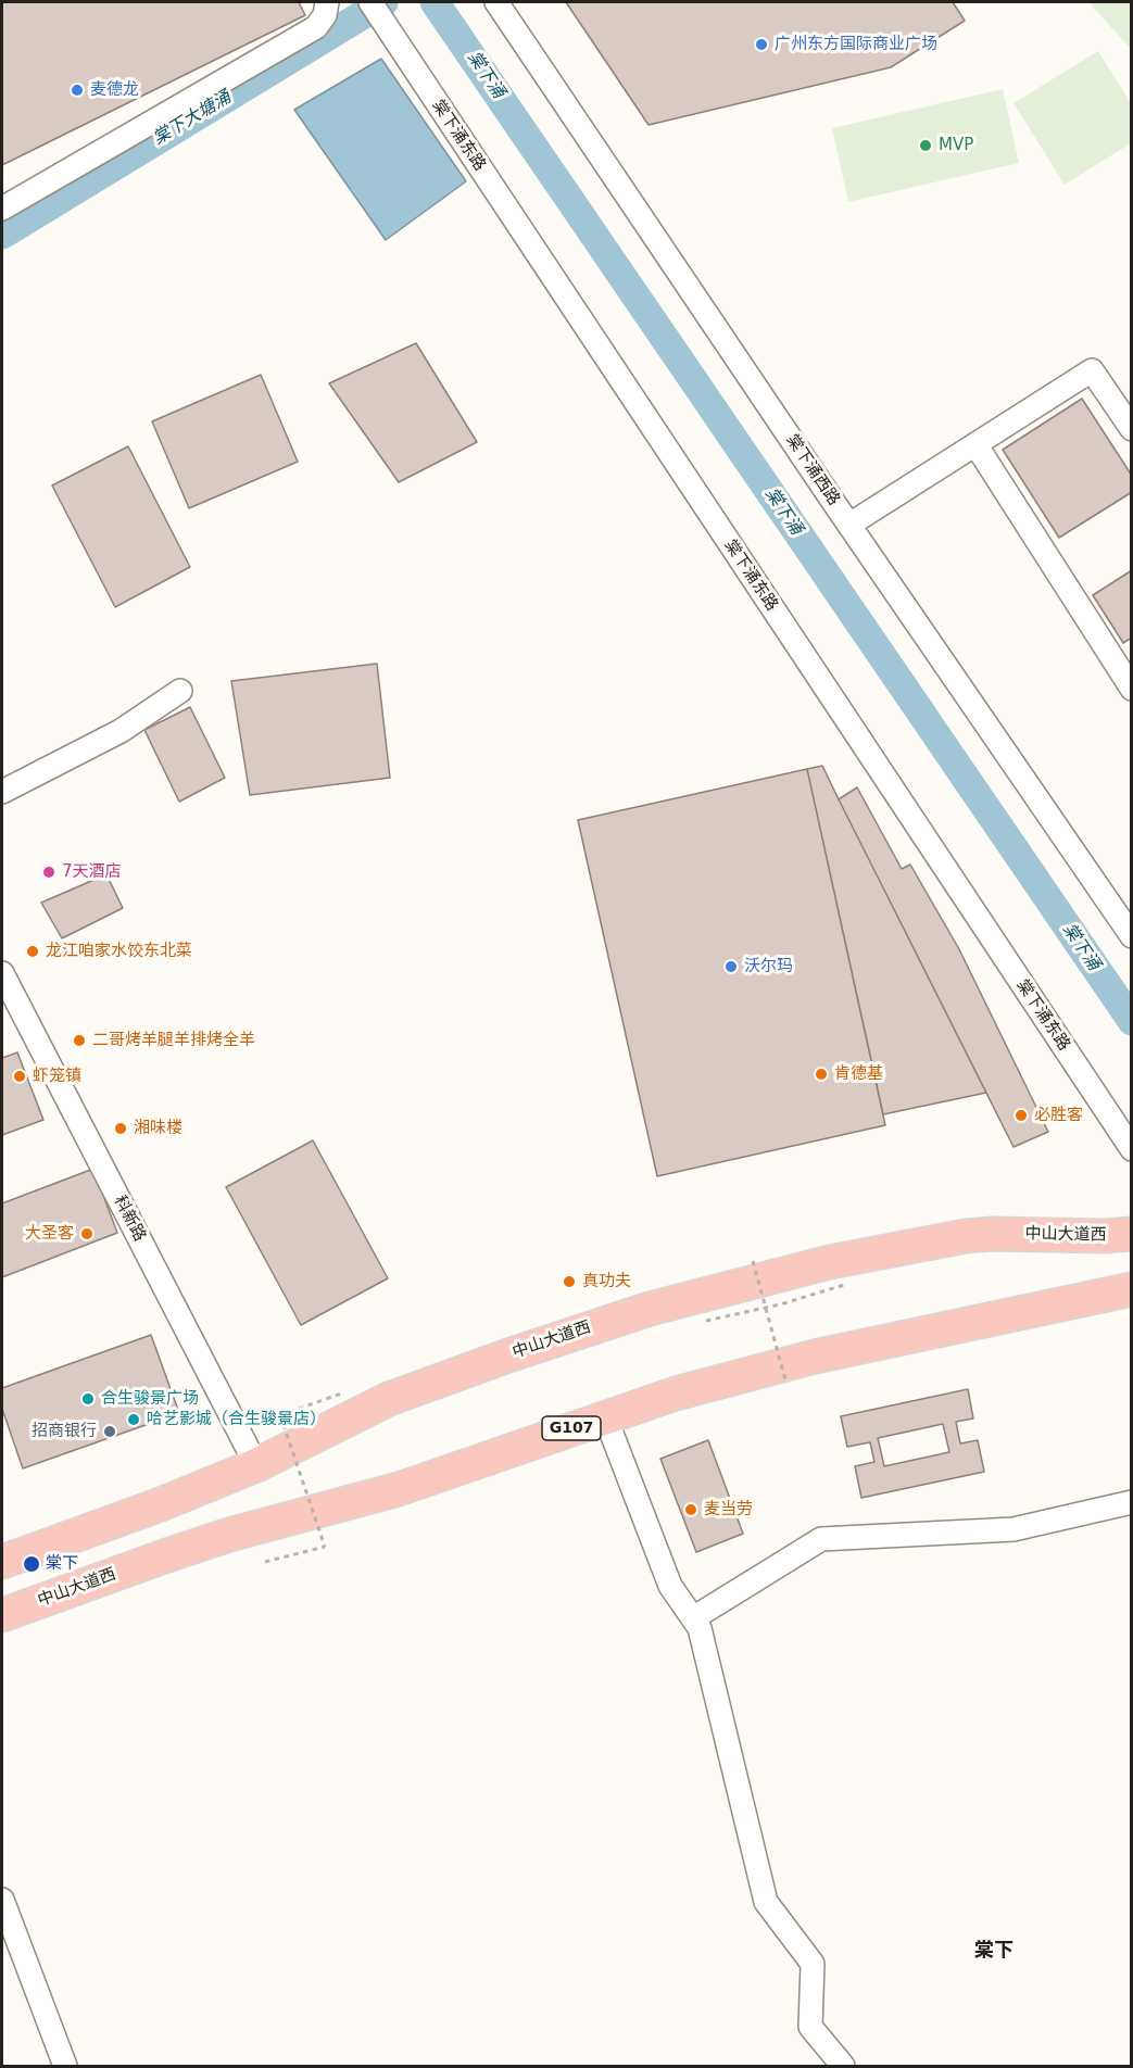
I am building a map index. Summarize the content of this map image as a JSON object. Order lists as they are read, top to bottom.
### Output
{
  "streets": {
    "highway": ["中山大道西", "G107"],
    "street": ["棠下涌东路", "棠下涌西路", "科新路"]
  },
  "crossings": [
    ["科新路", "中山大道西"]
  ],
  "districts": ["棠下"],
  "water": ["棠下涌", "棠下大塘涌"],
  "places": [
    "广州东方国际商业广场",
    "麦德龙",
    "MVP",
    "7天酒店",
    "龙江咱家水饺东北菜",
    "沃尔玛",
    "二哥烤羊腿羊排烤全羊",
    "肯德基",
    "虾笼镇",
    "必胜客",
    "湘味楼",
    "大圣客",
    "真功夫",
    "合生骏景广场",
    "哈艺影城（合生骏景店）",
    "招商银行",
    "麦当劳",
    "棠下"
  ]
}
